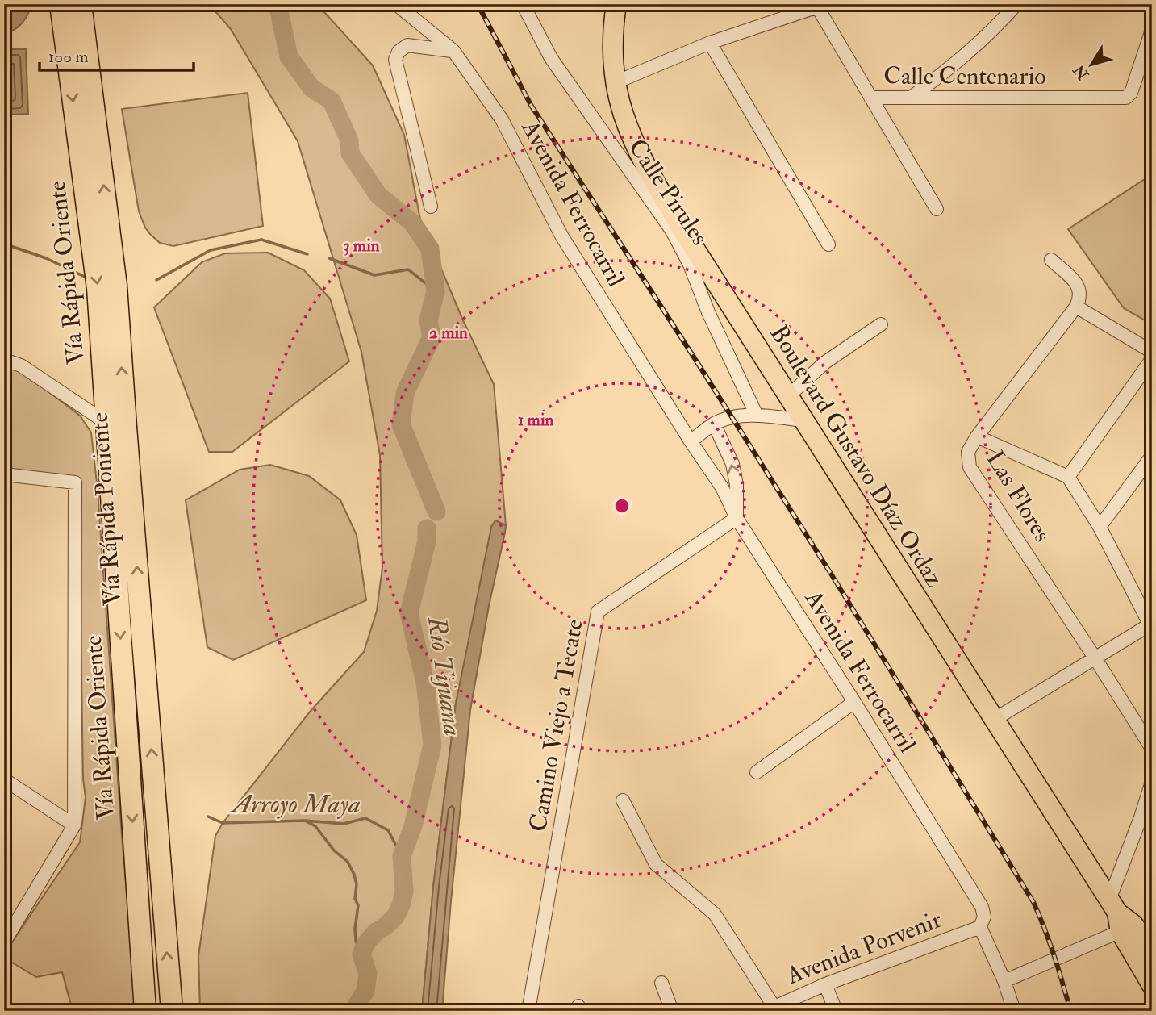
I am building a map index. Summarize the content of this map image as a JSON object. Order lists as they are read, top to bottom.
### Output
{
  "streets": {
    "highway": ["Vía Rápida Oriente", "Vía Rápida Poniente"],
    "main road": ["Boulevard Gustavo Díaz Ordaz"],
    "street": [
      "Calle Centenario",
      "Calle Pirules",
      "Avenida Ferrocarril",
      "Las Flores",
      "Camino Viejo a Tecate",
      "Avenida Porvenir"
    ]
  },
  "crossings": [
    ["Calle Pirules", "Boulevard Gustavo Díaz Ordaz"],
    ["Avenida Ferrocarril", "Camino Viejo a Tecate"],
    ["Avenida Ferrocarril", "Avenida Porvenir"]
  ],
  "one_way": ["Vía Rápida Oriente", "Vía Rápida Poniente"],
  "water": ["Río Tijuana", "Arroyo Maya"],
  "scale_bar": "100 m",
  "north": "bottom left",
  "rings": ["3 min", "2 min", "1 min"]
}
